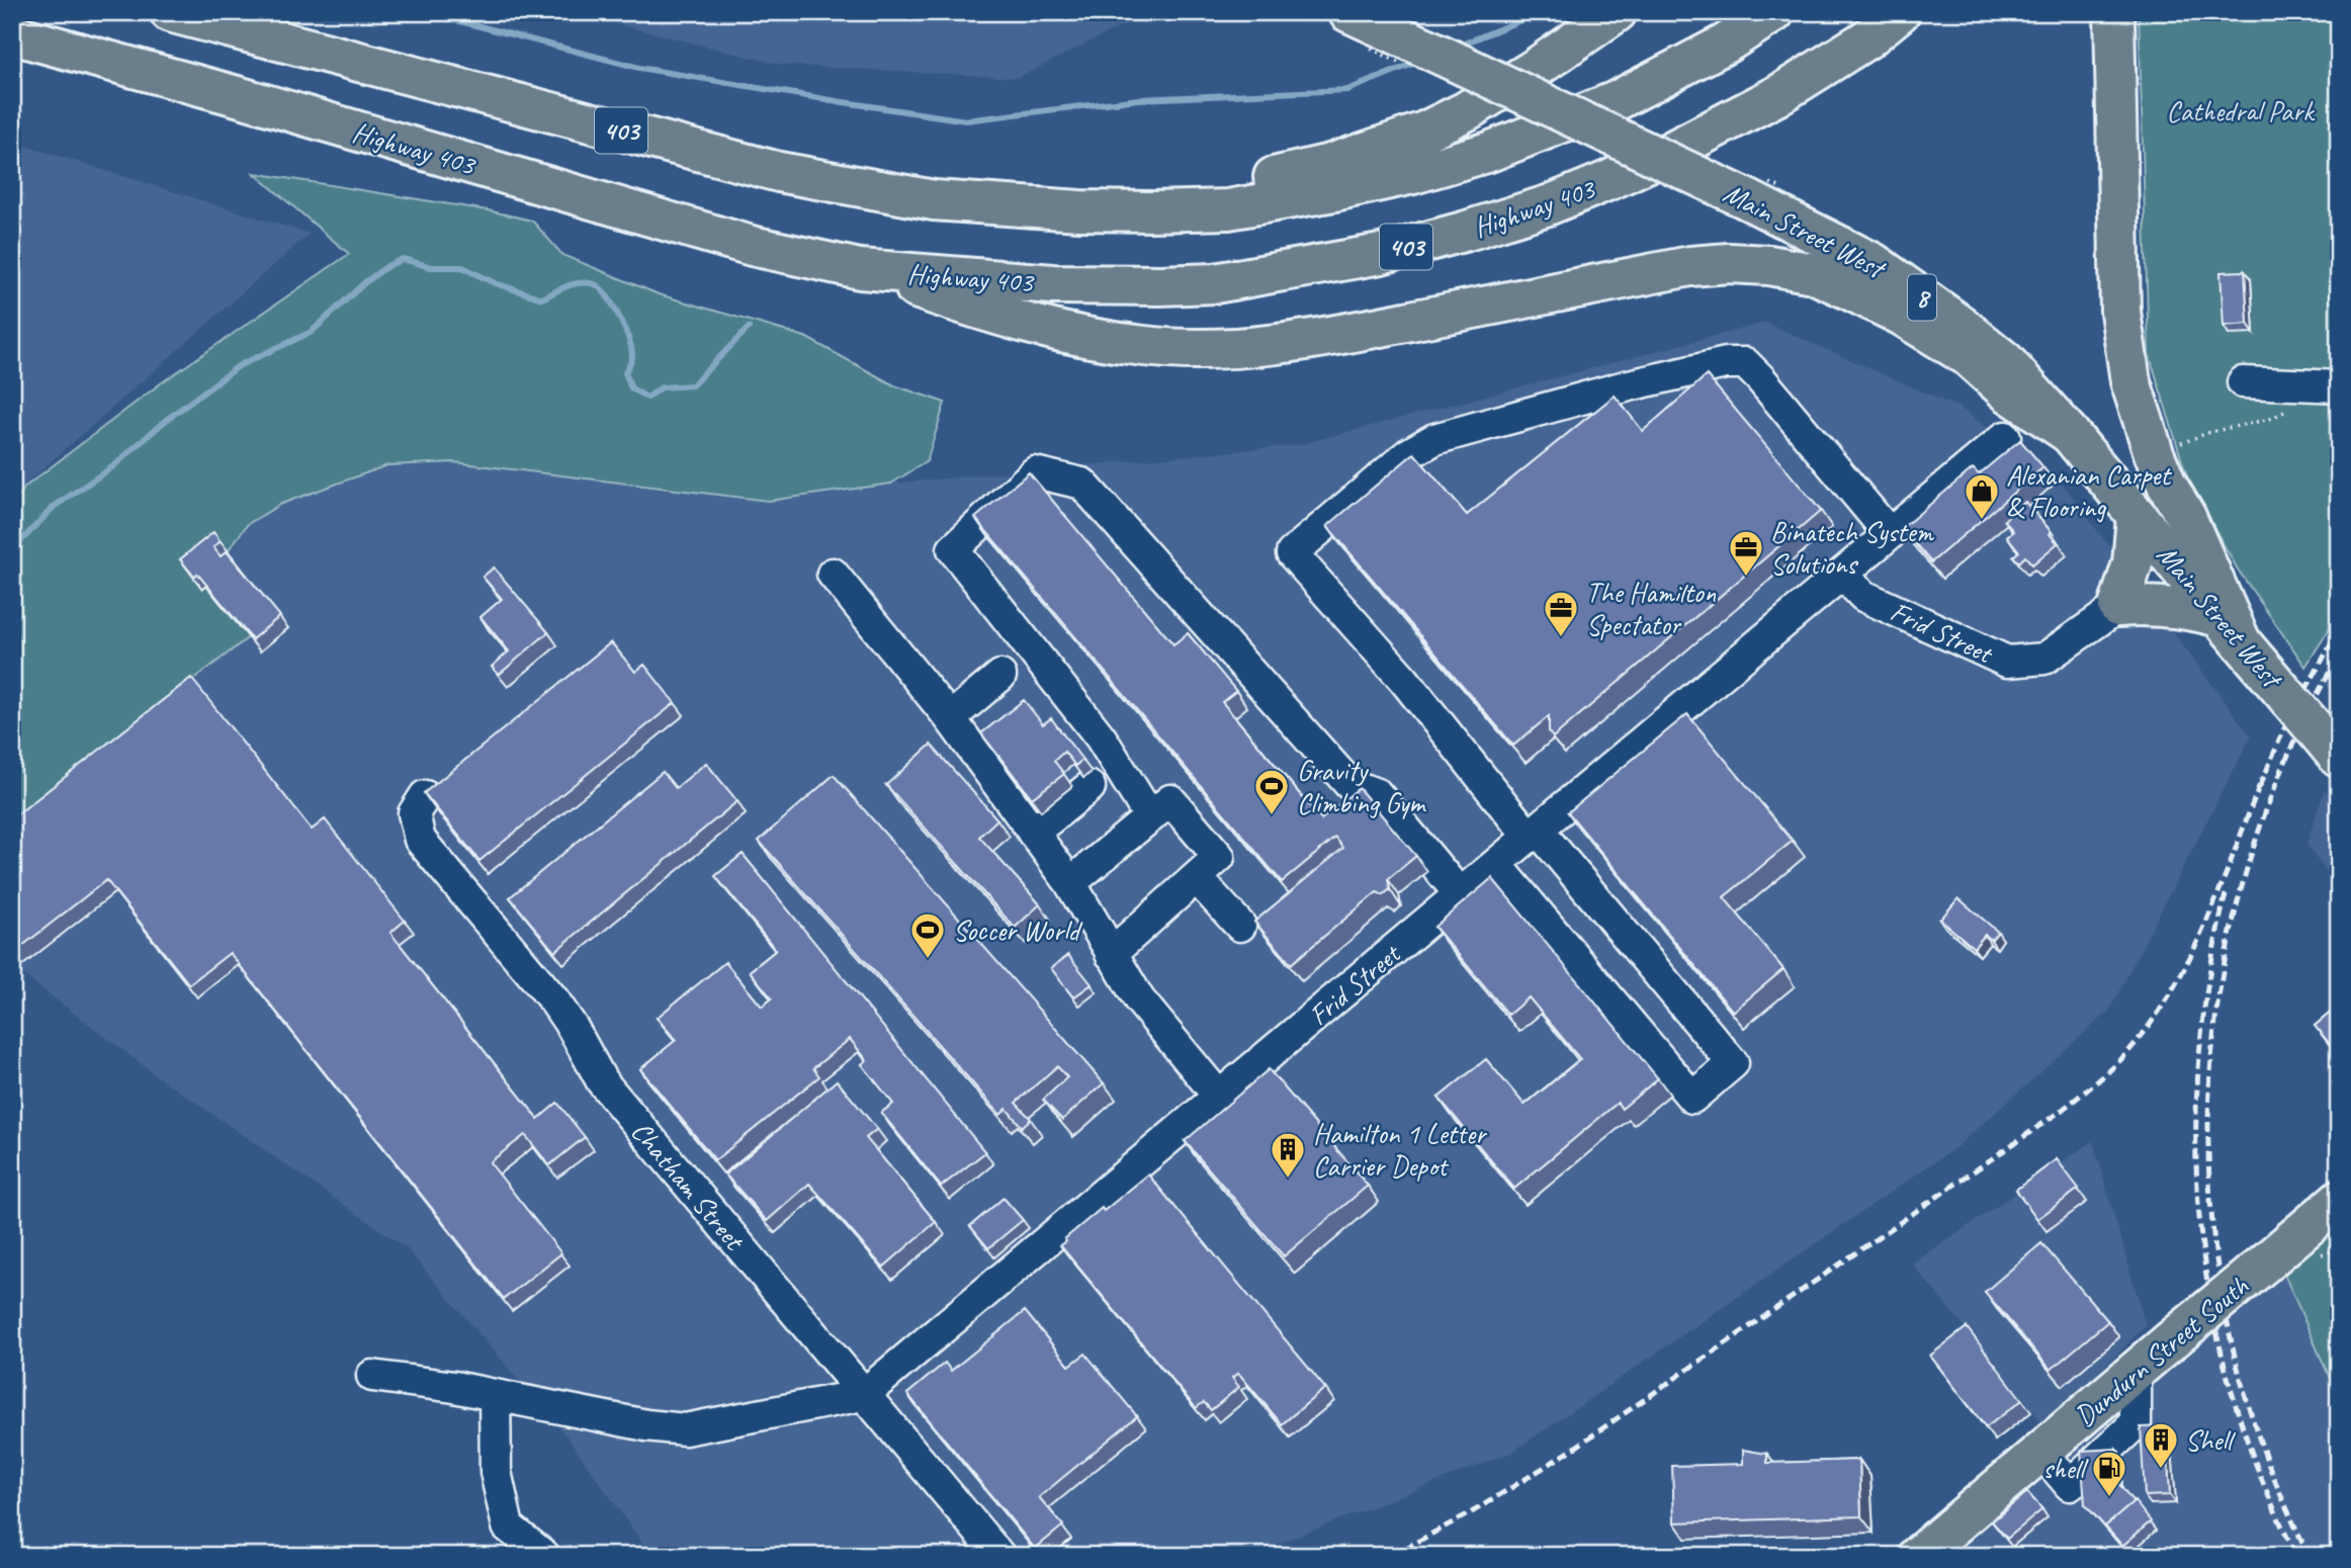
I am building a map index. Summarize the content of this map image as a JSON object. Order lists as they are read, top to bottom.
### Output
{
  "streets": {
    "main road": [
      "403",
      "Highway 403",
      "Main Street West",
      "8",
      "Dundurn Street South"
    ],
    "street": ["Frid Street", "Chatham Street"]
  },
  "crossings": [
    ["Frid Street", "Chatham Street"]
  ],
  "parks": ["Cathedral Park"],
  "places": {
    "shop": ["Alexanian Carpet & Flooring"],
    "office": ["Binatech System Solutions", "The Hamilton Spectator"],
    "sports": ["Gravity Climbing Gym", "Soccer World"],
    "building": ["Hamilton 1 Letter Carrier Depot", "Shell"],
    "fuel station": ["shell"]
  }
}
